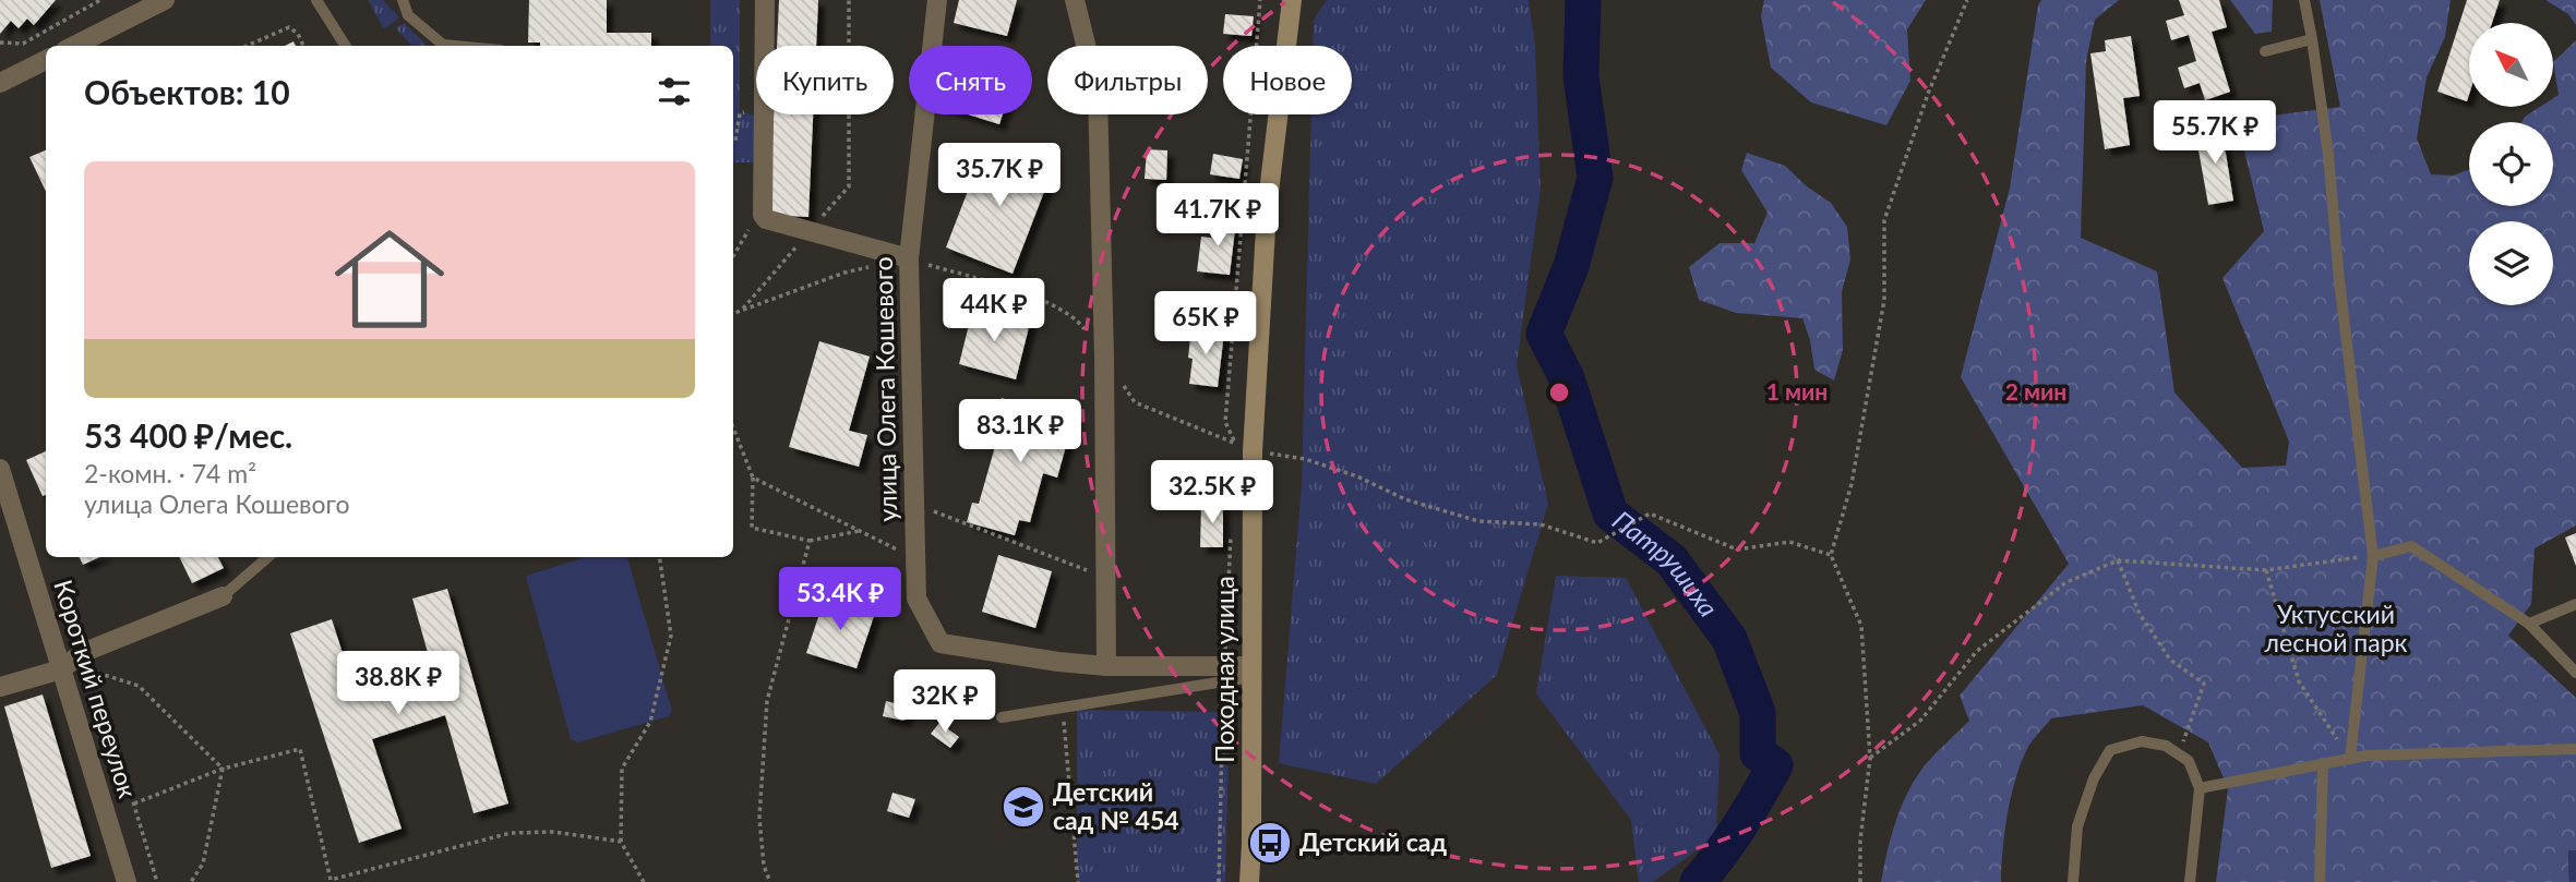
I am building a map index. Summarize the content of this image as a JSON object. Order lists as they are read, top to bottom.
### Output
{
  "streets": {
    "main road": ["Походная улица"],
    "street": ["улица Олега Кошевого", "Короткий переулок"]
  },
  "crossings": [
    ["улица Олега Кошевого", "Походная улица"]
  ],
  "water": ["Патрушиха"],
  "parks": ["Уктусский лесной парк"],
  "places": {
    "school or university": ["Детский сад № 454"],
    "bus stop": ["Детский сад"]
  },
  "north": "top left",
  "page": {
    "chip": [
      "Купить",
      "Снять",
      "Фильтры",
      "Новое"
    ],
    "heading": "Объектов: 10",
    "price": [
      "55.7K ₽",
      "35.7K ₽",
      "41.7K ₽",
      "44K ₽",
      "65K ₽",
      "83.1K ₽",
      "32.5K ₽",
      "53.4K ₽",
      "38.8K ₽",
      "32K ₽"
    ],
    "list": [
      {
        "name": "53 400 ₽/мес.",
        "note": "2-комн. · 74 m² · улица Олега Кошевого"
      }
    ]
  },
  "rings": ["1 мин", "2 мин"]
}
